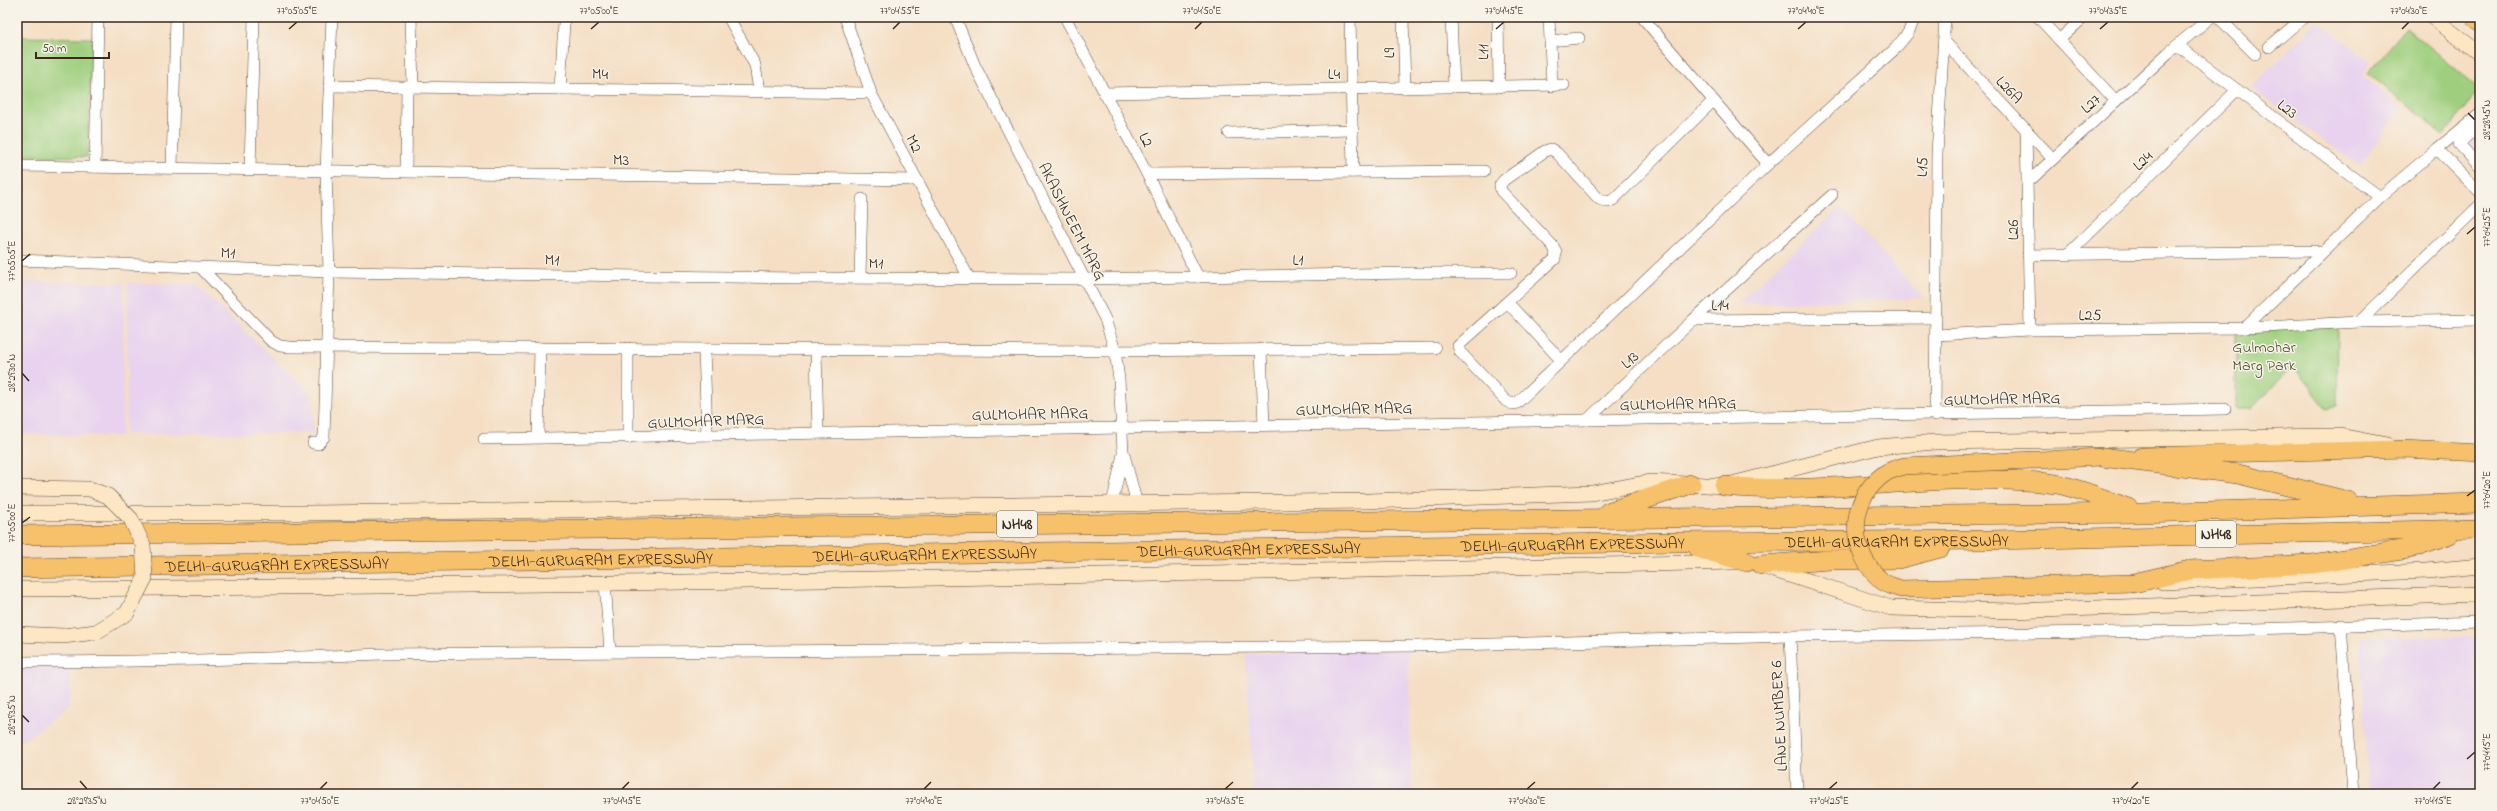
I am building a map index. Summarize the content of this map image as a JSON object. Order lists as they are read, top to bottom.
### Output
{
  "streets": {
    "highway": ["NH48", "DELHI-GURUGRAM EXPRESSWAY"],
    "street": [
      "L11",
      "L9",
      "M4",
      "L4",
      "L26A",
      "L27",
      "L23",
      "L2",
      "M2",
      "M3",
      "L24",
      "L15",
      "AKASHNEEM MARG",
      "L26",
      "M1",
      "L1",
      "L14",
      "L25",
      "L13",
      "GULMOHAR MARG",
      "LANE NUMBER 6"
    ]
  },
  "crossings": [
    ["L11", "L4"],
    ["L9", "L4"],
    ["M4", "M2"],
    ["L4", "L2"],
    ["L26A", "L27"],
    ["L26A", "L15"],
    ["L26A", "L26"],
    ["L27", "L23"],
    ["L27", "L26"],
    ["L23", "L24"],
    ["L2", "L1"],
    ["M2", "M3"],
    ["M2", "M1"],
    ["L15", "L14"],
    ["L15", "L25"],
    ["L15", "GULMOHAR MARG"],
    ["AKASHNEEM MARG", "M1"],
    ["AKASHNEEM MARG", "L1"],
    ["AKASHNEEM MARG", "GULMOHAR MARG"],
    ["L26", "L25"],
    ["M1", "L1"],
    ["L14", "L13"],
    ["L13", "GULMOHAR MARG"]
  ],
  "parks": ["Gulmohar Marg Park"],
  "scale_bar": "50 m",
  "coordinates": [
    "77°05'05\"E",
    "77°05'00\"E",
    "77°04'55\"E",
    "77°04'50\"E",
    "77°04'45\"E",
    "77°04'40\"E",
    "77°04'35\"E",
    "77°04'30\"E",
    "28°28'45\"N",
    "77°04'25\"E",
    "28°29'30\"N",
    "77°04'20\"E",
    "28°29'35\"N",
    "77°04'15\"E"
  ]
}
